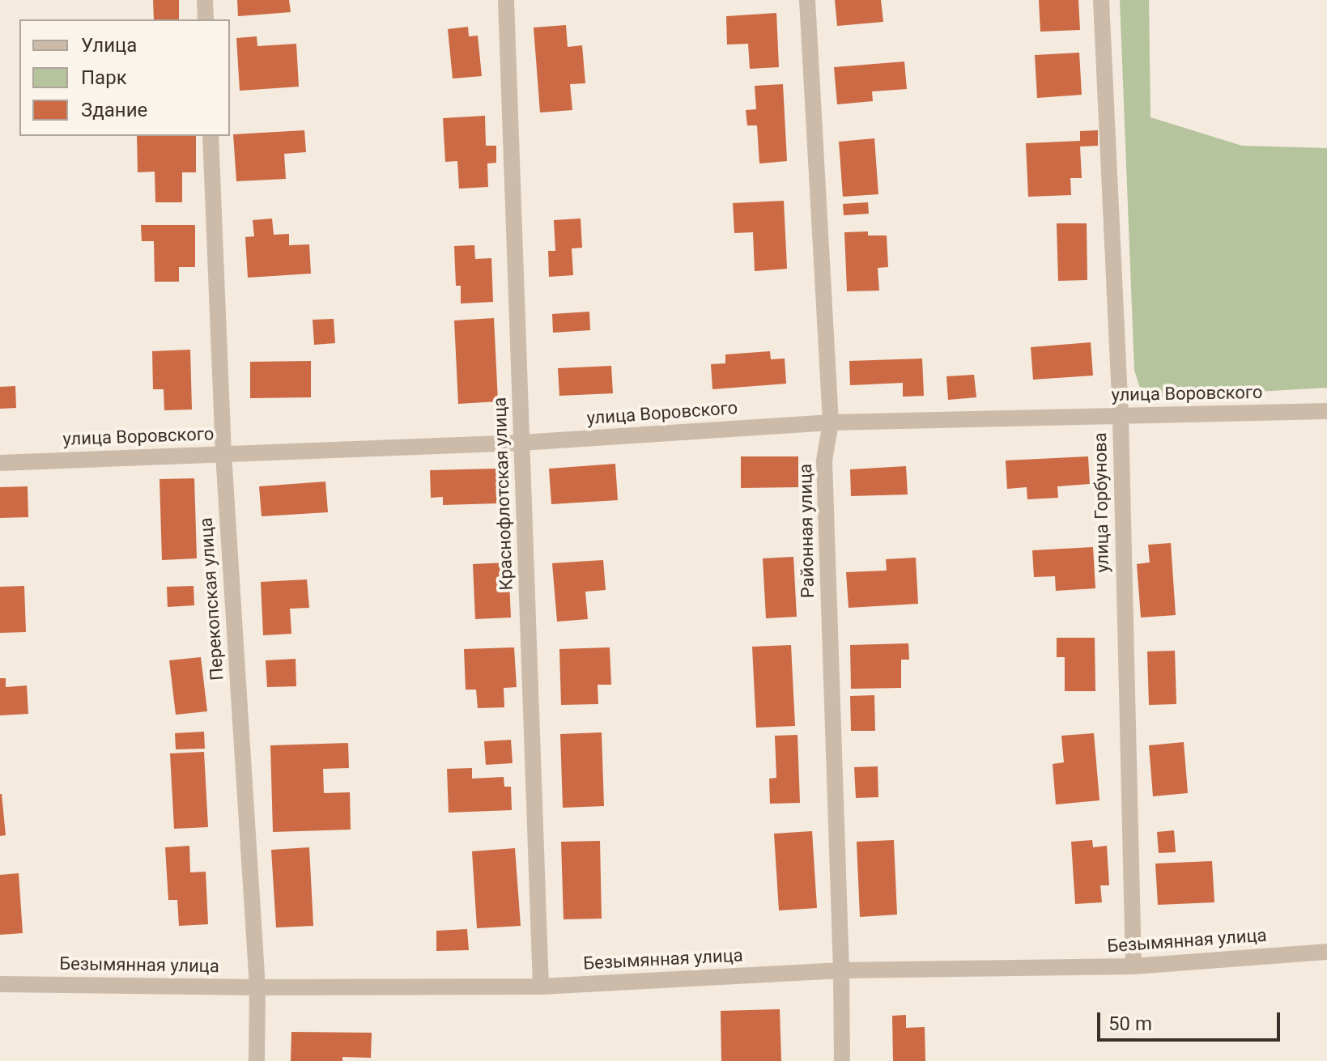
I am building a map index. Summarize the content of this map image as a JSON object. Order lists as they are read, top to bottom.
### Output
{
  "streets": {
    "street": [
      "улица Воровского",
      "Краснофлотская улица",
      "улица Горбунова",
      "Районная улица",
      "Перекопская улица",
      "Безымянная улица"
    ]
  },
  "crossings": [
    ["улица Воровского", "Краснофлотская улица"],
    ["улица Воровского", "улица Горбунова"],
    ["улица Воровского", "Районная улица"],
    ["улица Воровского", "Перекопская улица"],
    ["Краснофлотская улица", "Безымянная улица"],
    ["улица Горбунова", "Безымянная улица"],
    ["Районная улица", "Безымянная улица"],
    ["Перекопская улица", "Безымянная улица"]
  ],
  "legend": ["Улица", "Парк", "Здание"],
  "scale_bar": "50 m"
}
